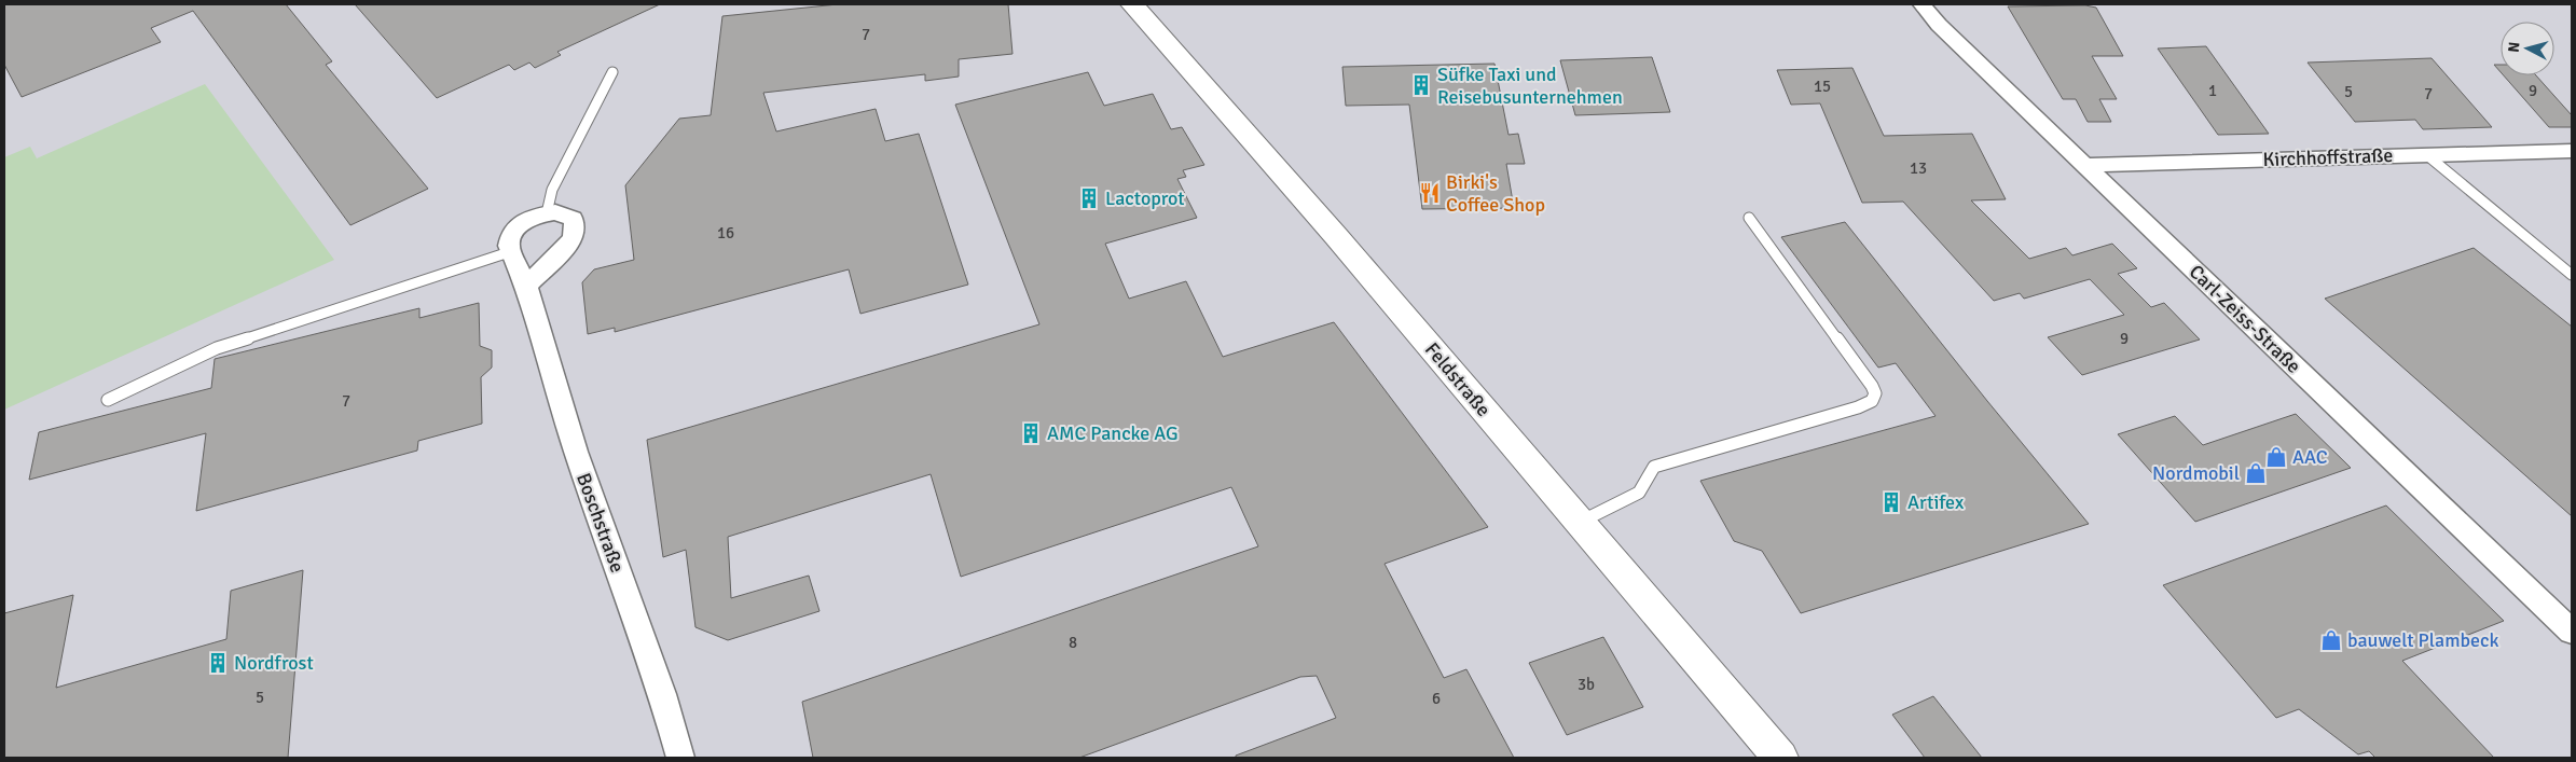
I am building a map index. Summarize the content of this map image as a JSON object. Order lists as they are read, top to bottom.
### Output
{
  "streets": {
    "street": [
      "Kirchhoffstraße",
      "Carl-Zeiss-Straße",
      "Feldstraße",
      "Boschstraße"
    ]
  },
  "crossings": [
    ["Kirchhoffstraße", "Carl-Zeiss-Straße"]
  ],
  "places": {
    "building": [
      "Süfke Taxi und Reisebusunternehmen",
      "Lactoprot",
      "AMC Pancke AG",
      "Artifex",
      "Nordfrost"
    ],
    "restaurant": ["Birki's Coffee Shop"],
    "shop": ["AAC", "Nordmobil", "bauwelt Plambeck"]
  },
  "house_numbers": [
    "7",
    "15",
    "1",
    "9",
    "5",
    "7",
    "13",
    "16",
    "9",
    "7",
    "8",
    "3b",
    "5",
    "6"
  ],
  "north": "left"
}
